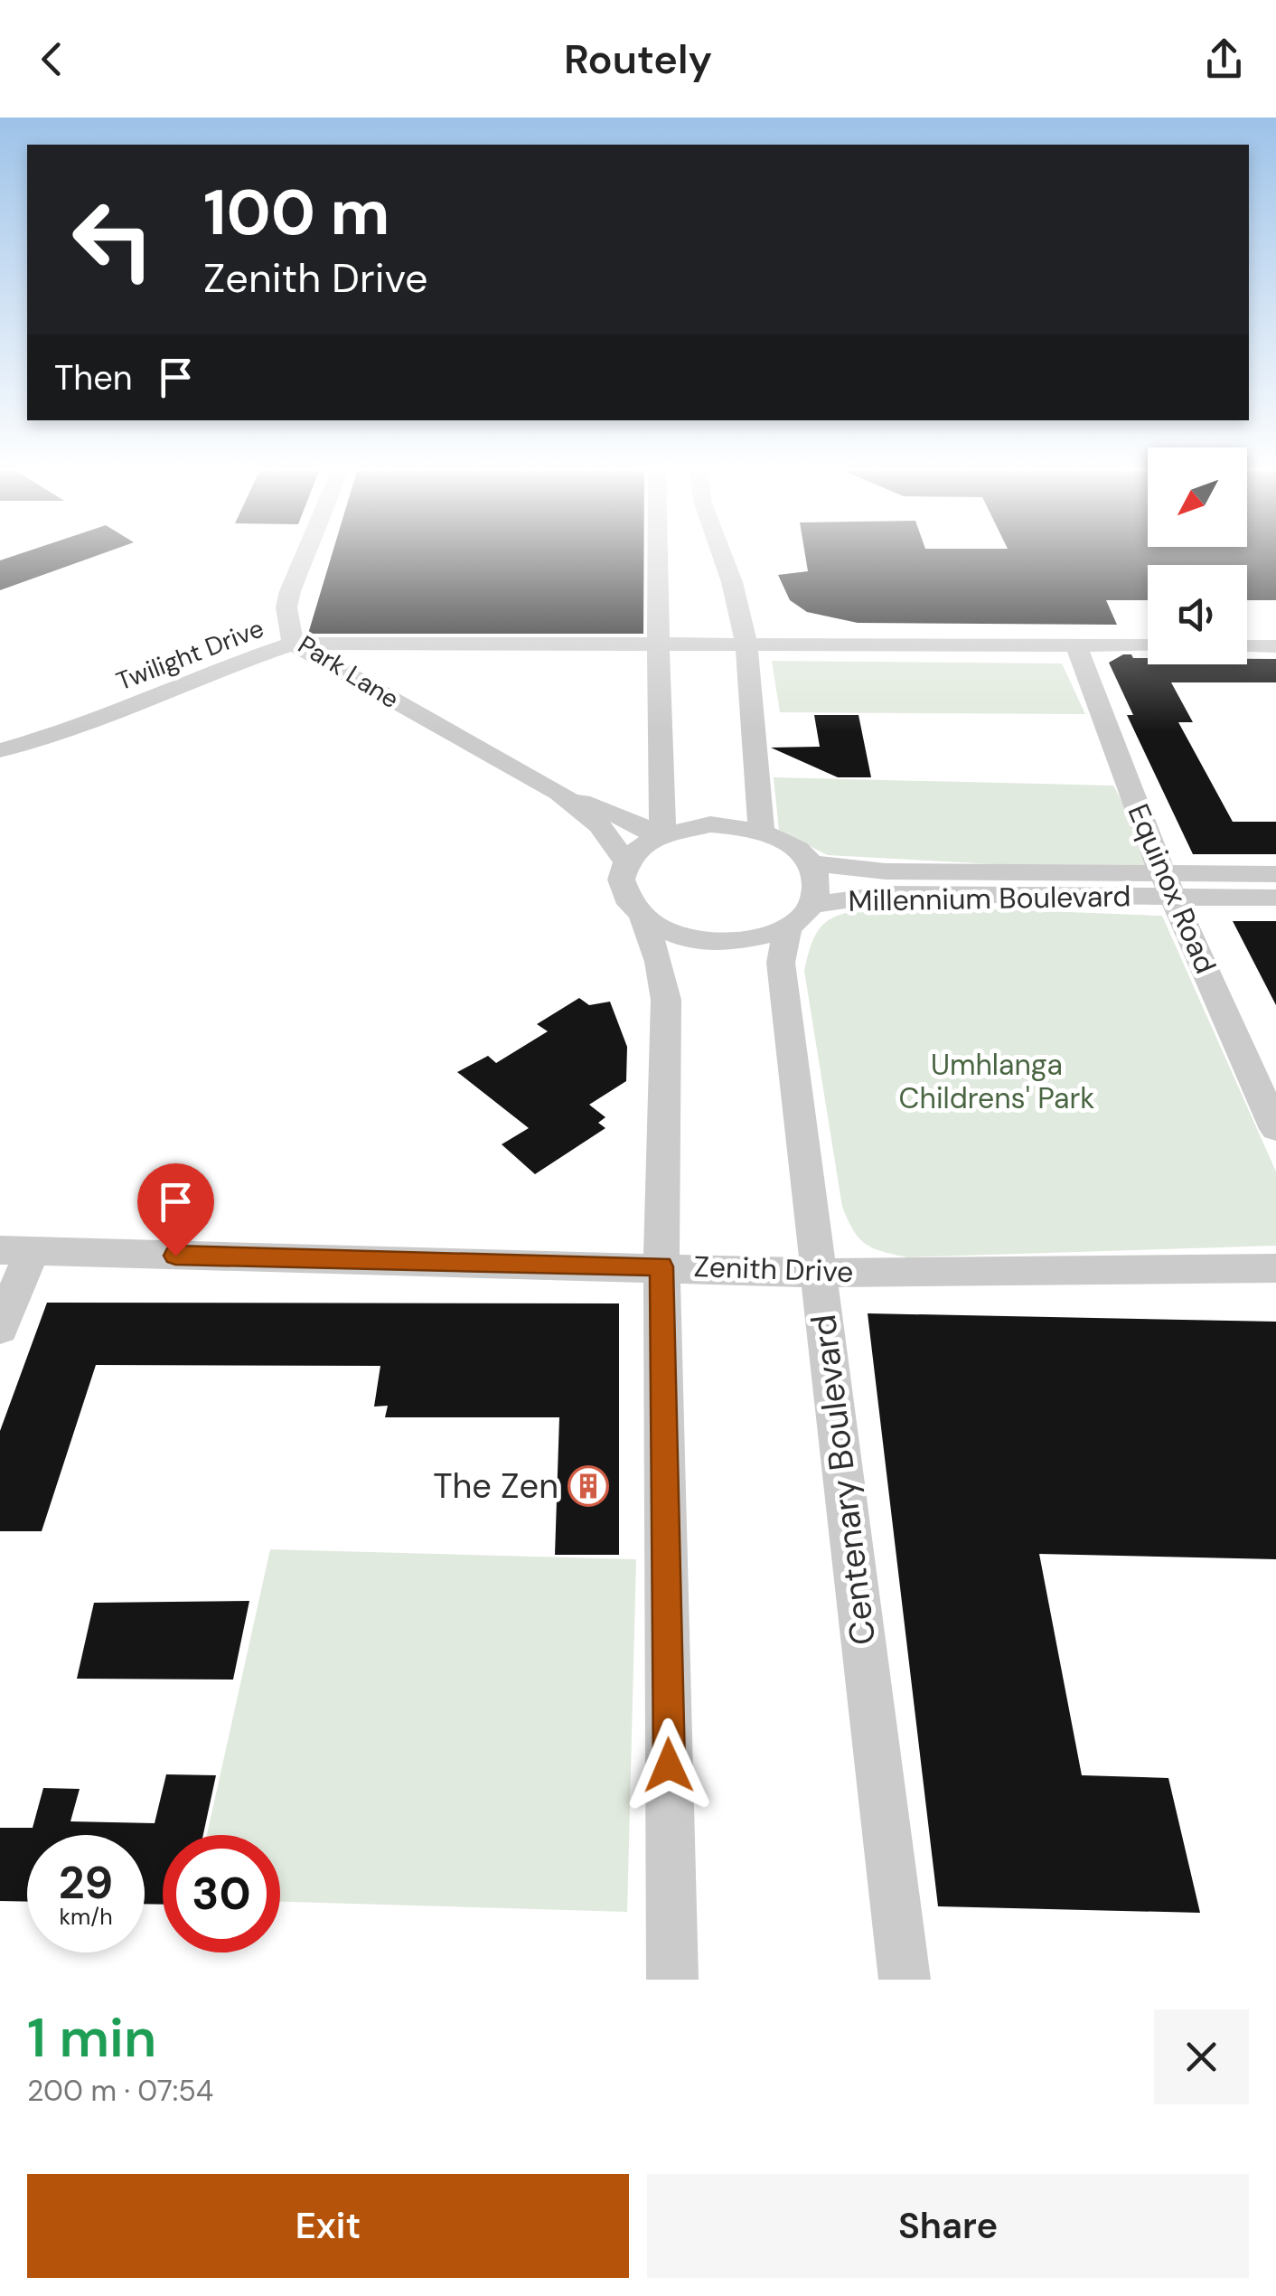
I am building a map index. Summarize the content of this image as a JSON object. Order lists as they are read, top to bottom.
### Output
{
  "streets": {
    "street": [
      "Twilight Drive",
      "Park Lane",
      "Equinox Road",
      "Millennium Boulevard",
      "Zenith Drive",
      "Centenary Boulevard"
    ]
  },
  "crossings": [
    ["Twilight Drive", "Park Lane"],
    ["Twilight Drive", "Equinox Road"],
    ["Park Lane", "Millennium Boulevard"],
    ["Park Lane", "Centenary Boulevard"],
    ["Equinox Road", "Millennium Boulevard"],
    ["Millennium Boulevard", "Centenary Boulevard"],
    ["Zenith Drive", "Centenary Boulevard"]
  ],
  "parks": ["Umhlanga Childrens' Park"],
  "places": {
    "building": ["The Zen"]
  },
  "north": "bottom left",
  "page": {
    "header": "Routely",
    "turn": ["100 m", "Zenith Drive"],
    "then": "Then",
    "speed": "29 km/h",
    "limit": "30",
    "heading": ["1 min", "200 m · 07:54"],
    "buttons": ["Exit", "Share"]
  }
}
